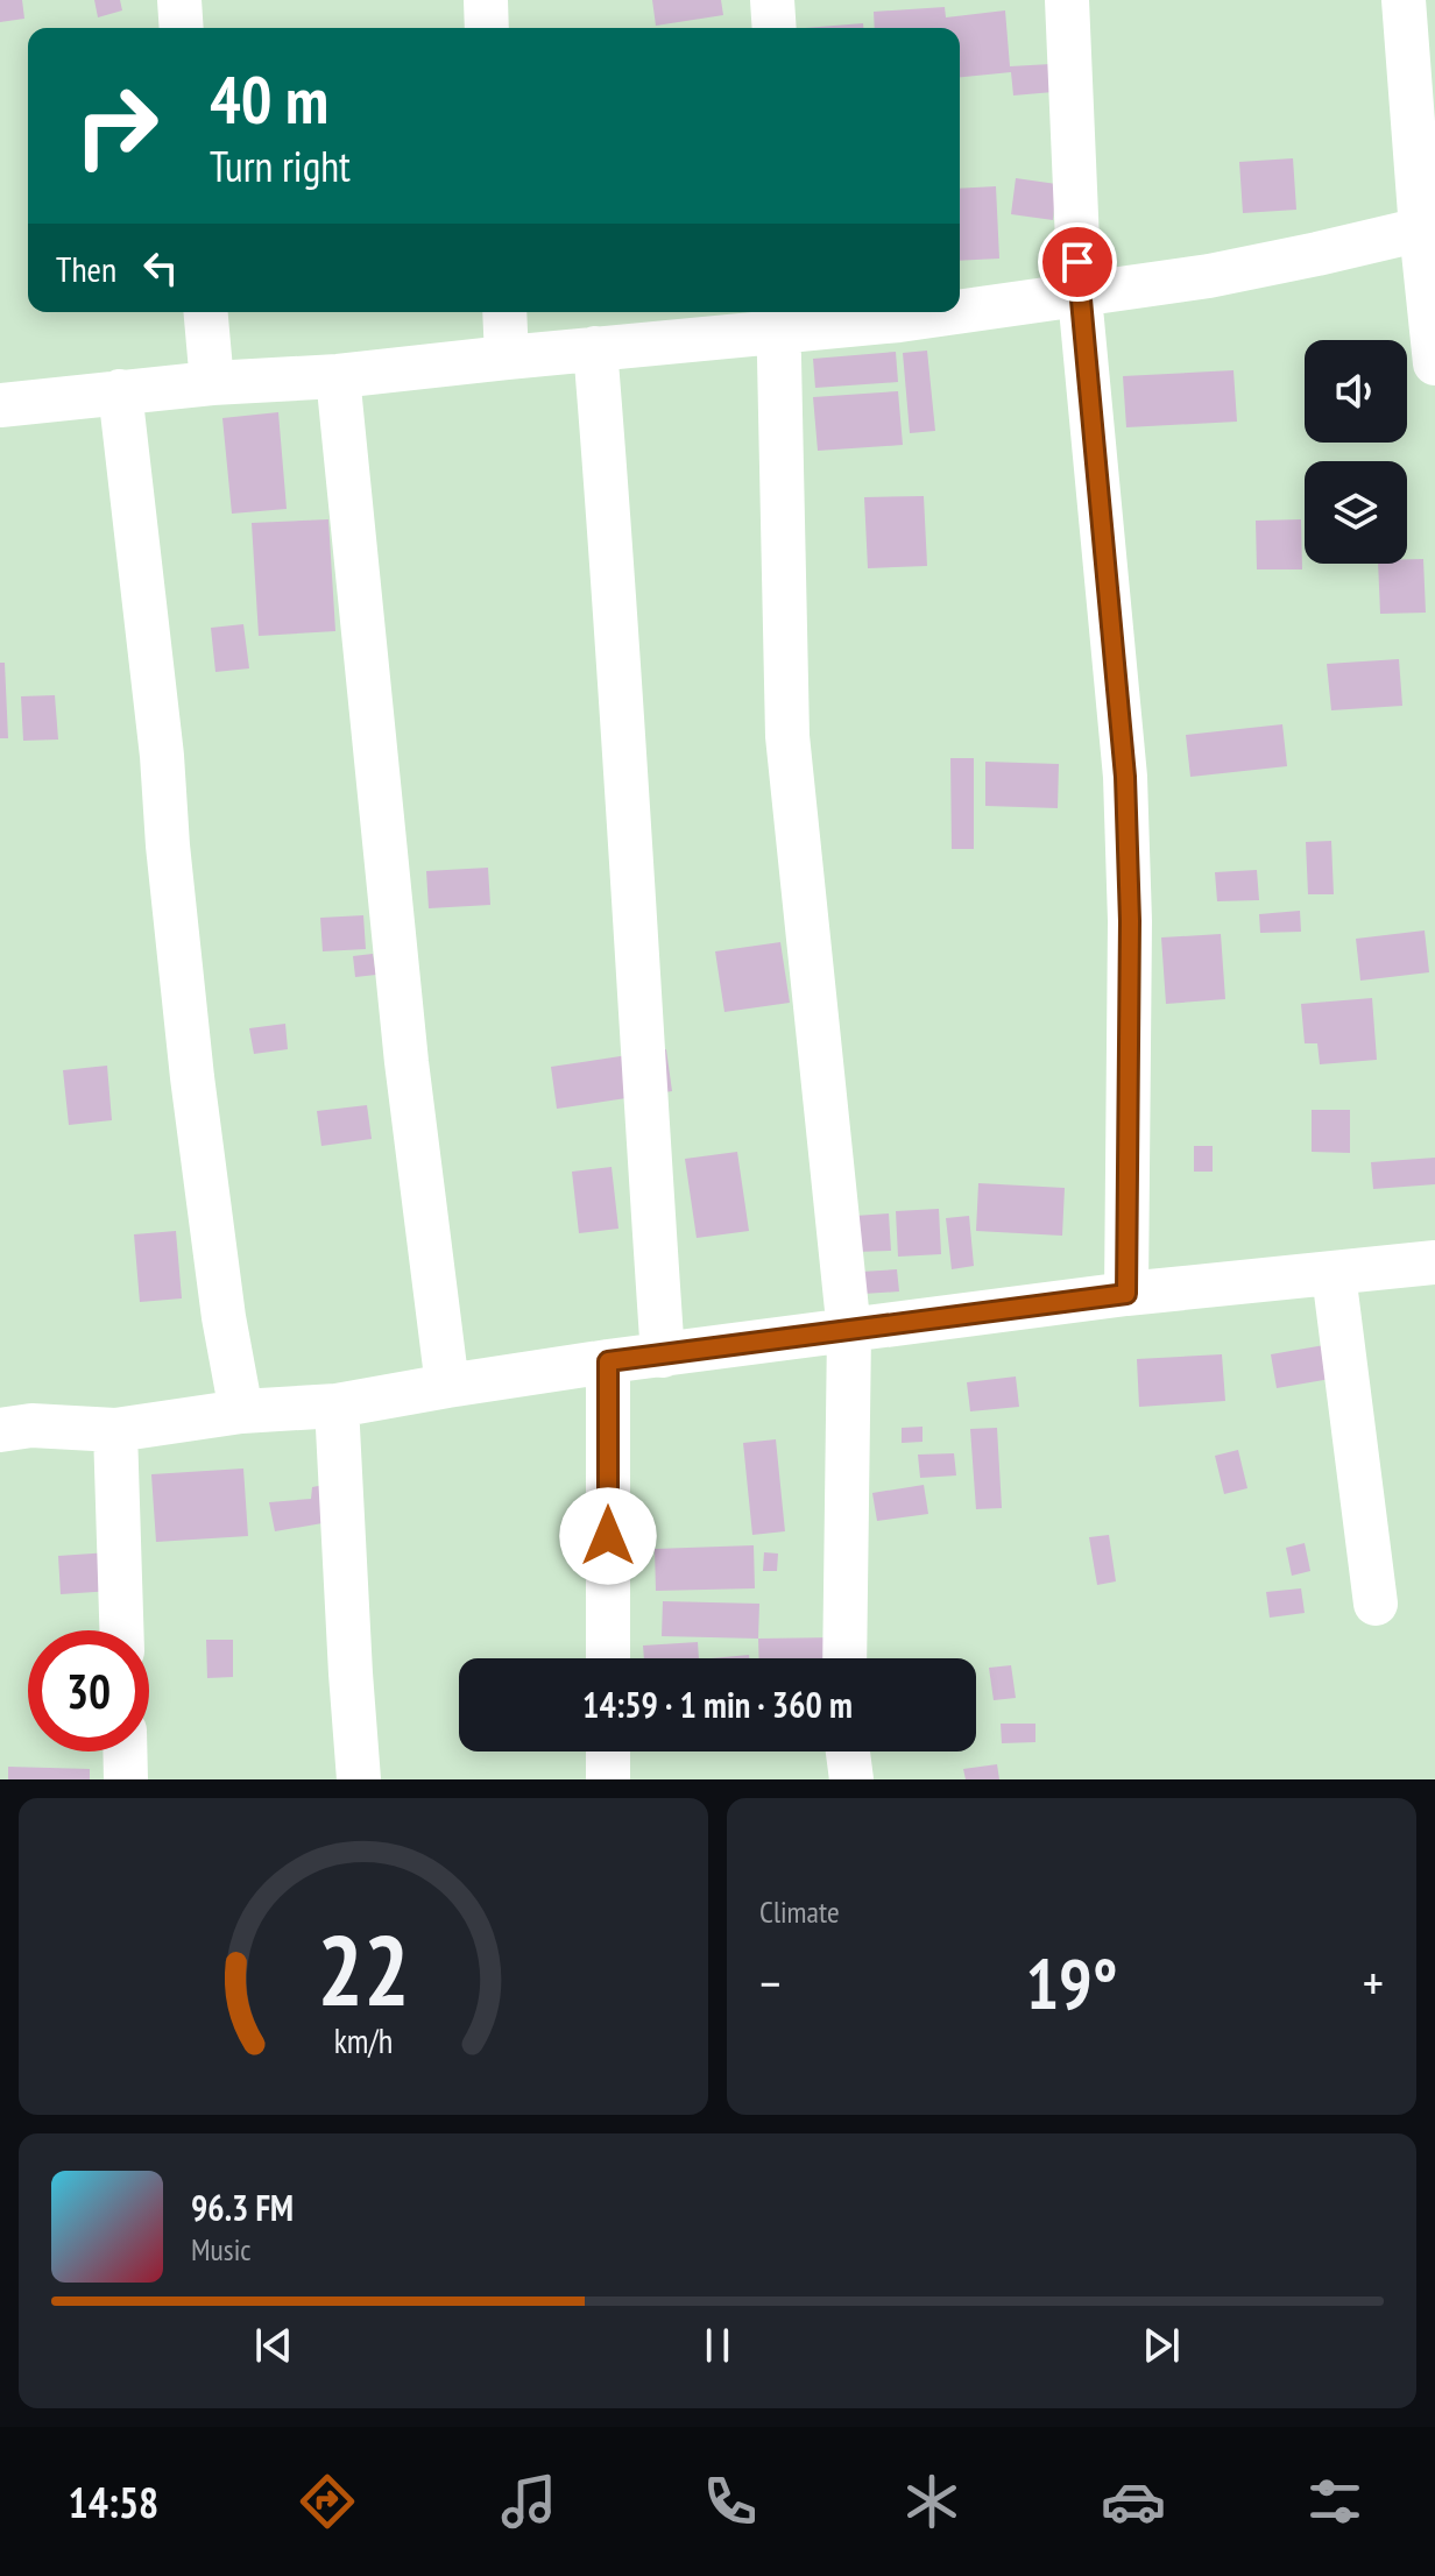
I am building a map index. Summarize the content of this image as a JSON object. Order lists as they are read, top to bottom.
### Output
{
  "page": {
    "turn": ["40 m", "Turn right"],
    "then": "Then",
    "limit": "30",
    "trip": "14:59 · 1 min · 360 m",
    "tile": "Climate",
    "heat": ["−", "19°", "+"],
    "song": ["96.3 FM", "Music"],
    "tabs": "14:58",
    "gauge": ["22", "km/h"]
  }
}
